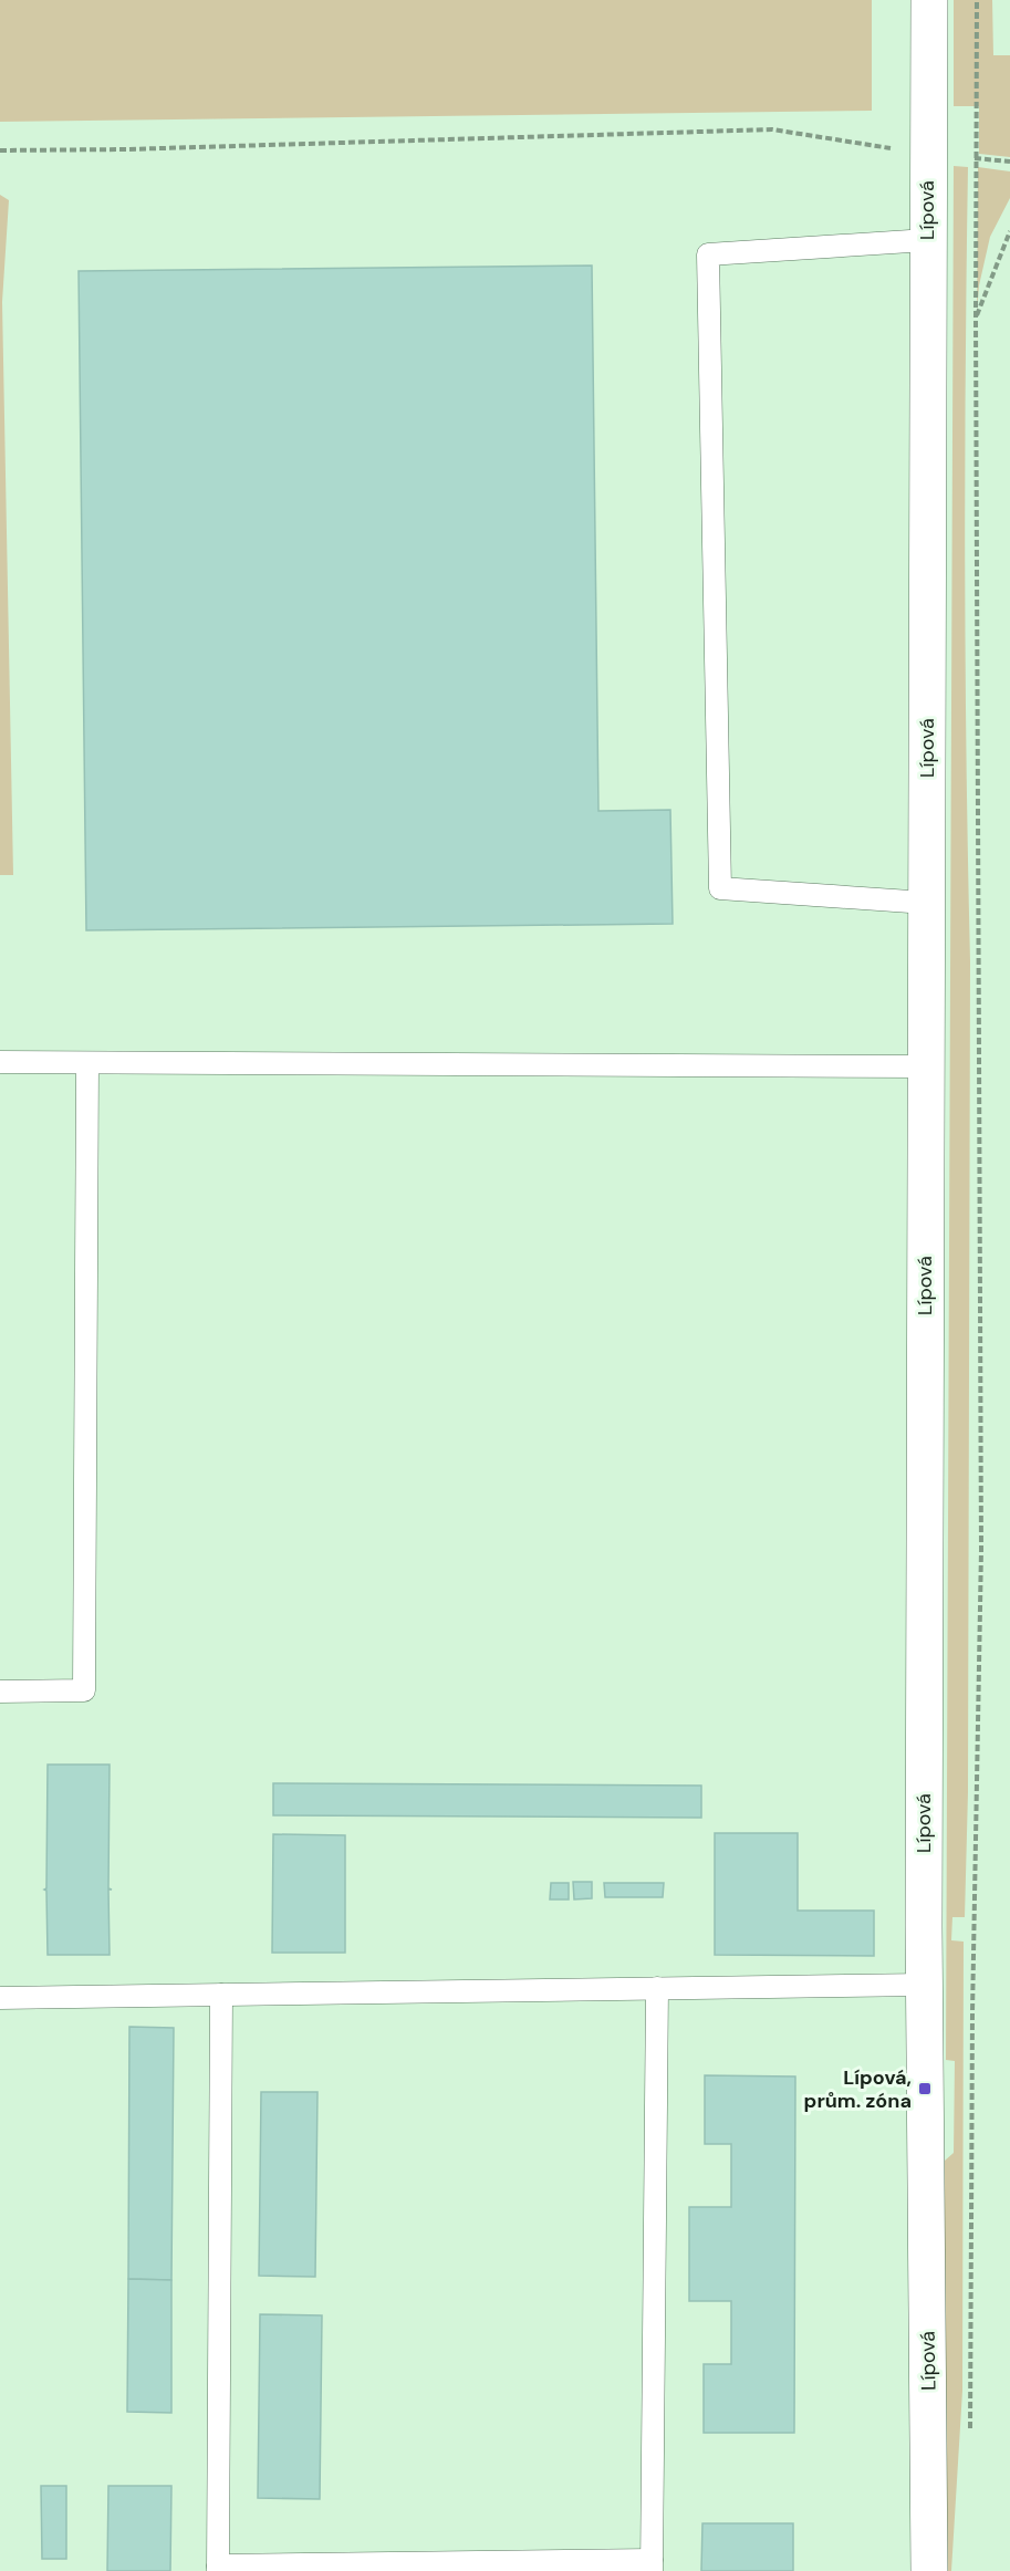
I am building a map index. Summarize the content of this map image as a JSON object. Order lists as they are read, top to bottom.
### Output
{
  "streets": {
    "street": ["Lípová"]
  },
  "places": {
    "transit": ["Lípová, prům. zóna"]
  }
}
